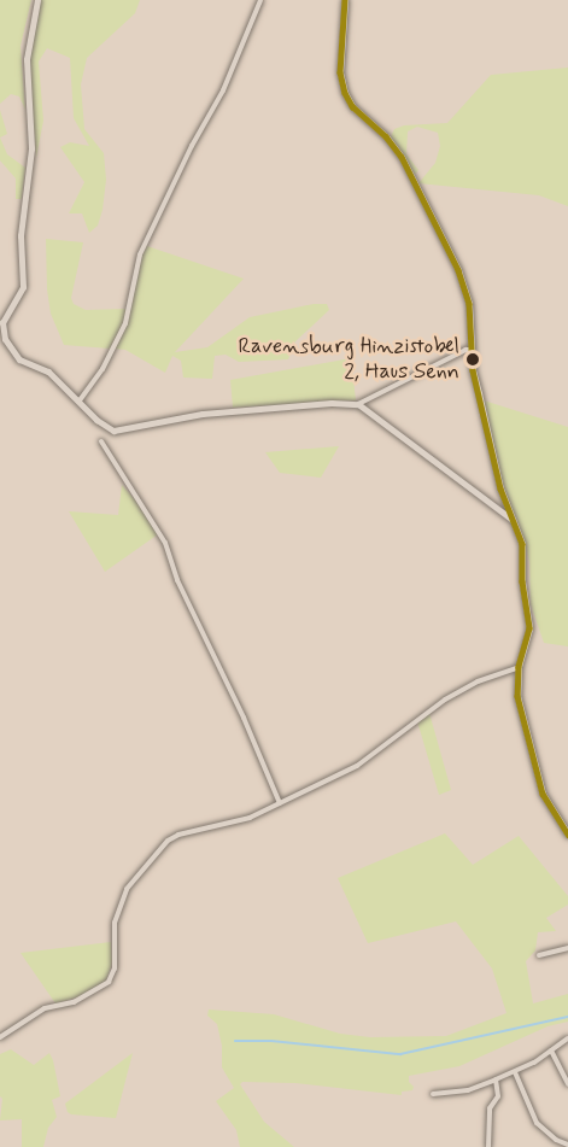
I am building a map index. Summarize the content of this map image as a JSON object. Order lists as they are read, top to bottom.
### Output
{
  "places": ["Ravensburg Hinzistobel 2, Haus Senn"]
}
